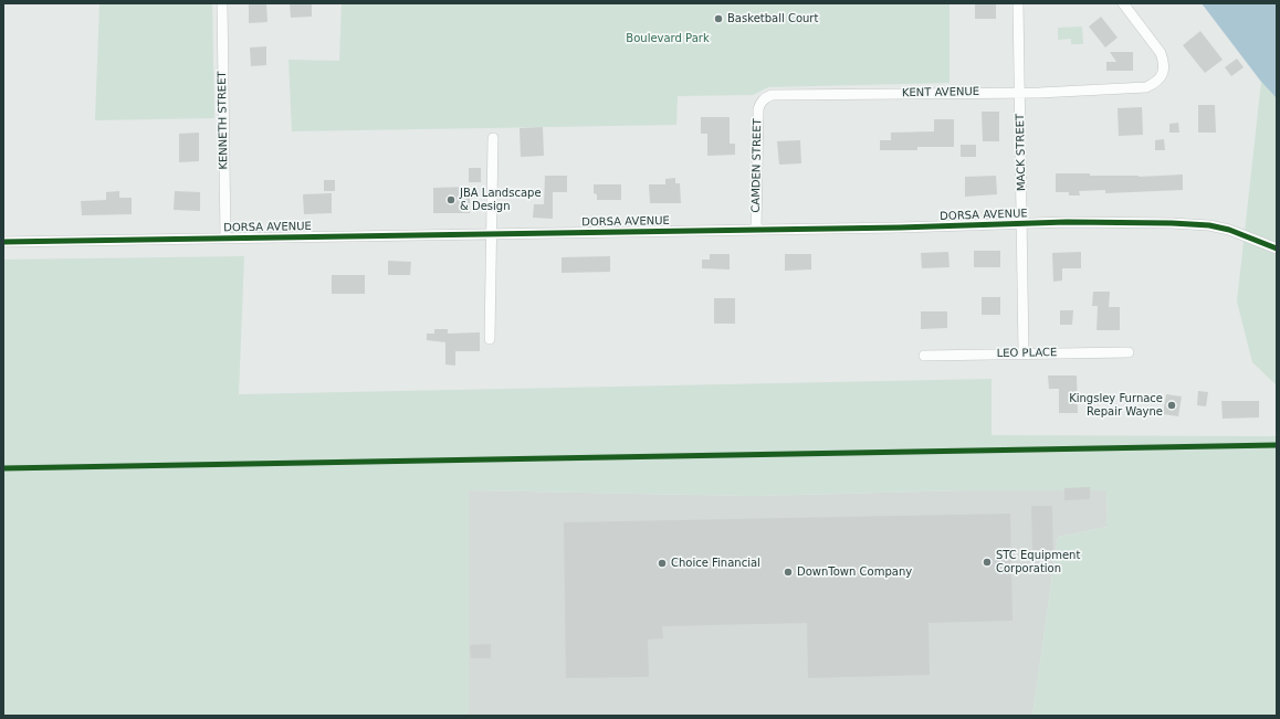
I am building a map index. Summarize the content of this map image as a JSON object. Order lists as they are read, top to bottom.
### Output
{
  "streets": {
    "street": [
      "KENT AVENUE",
      "KENNETH STREET",
      "MACK STREET",
      "CAMDEN STREET",
      "DORSA AVENUE",
      "LEO PLACE"
    ]
  },
  "crossings": [
    ["KENT AVENUE", "MACK STREET"],
    ["KENT AVENUE", "CAMDEN STREET"],
    ["KENNETH STREET", "DORSA AVENUE"],
    ["MACK STREET", "DORSA AVENUE"],
    ["MACK STREET", "LEO PLACE"],
    ["CAMDEN STREET", "DORSA AVENUE"]
  ],
  "parks": ["Boulevard Park"],
  "places": [
    "Basketball Court",
    "JBA Landscape & Design",
    "Kingsley Furnace Repair Wayne",
    "STC Equipment Corporation",
    "Choice Financial",
    "DownTown Company"
  ]
}
